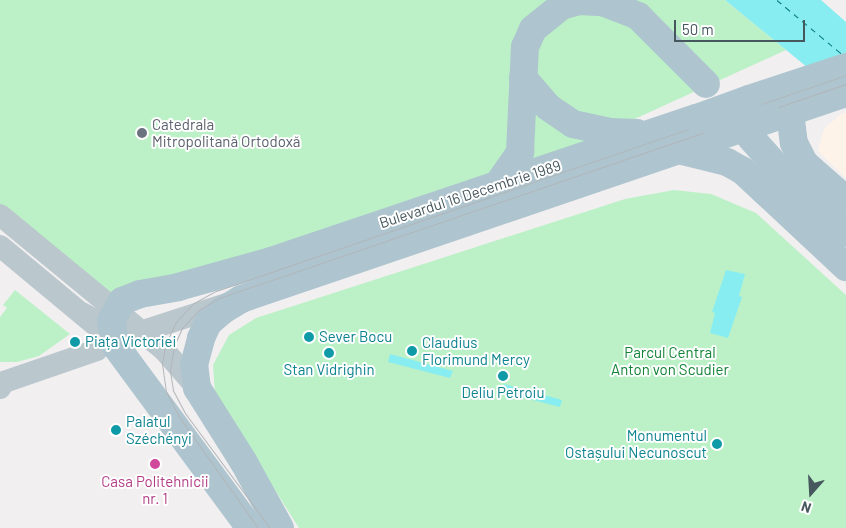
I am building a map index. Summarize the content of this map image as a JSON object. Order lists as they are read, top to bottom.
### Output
{
  "streets": {
    "main road": ["Bulevardul 16 Decembrie 1989"]
  },
  "parks": ["Parcul Central Anton von Scudier"],
  "places": [
    "Catedrala Mitropolitană Ortodoxă",
    "Sever Bocu",
    "Piața Victoriei",
    "Claudius Florimund Mercy",
    "Stan Vidrighin",
    "Deliu Petroiu",
    "Palatul Széchényi",
    "Monumentul Ostașului Necunoscut",
    "Casa Politehnicii nr. 1"
  ],
  "scale_bar": "50 m",
  "north": "bottom"
}
